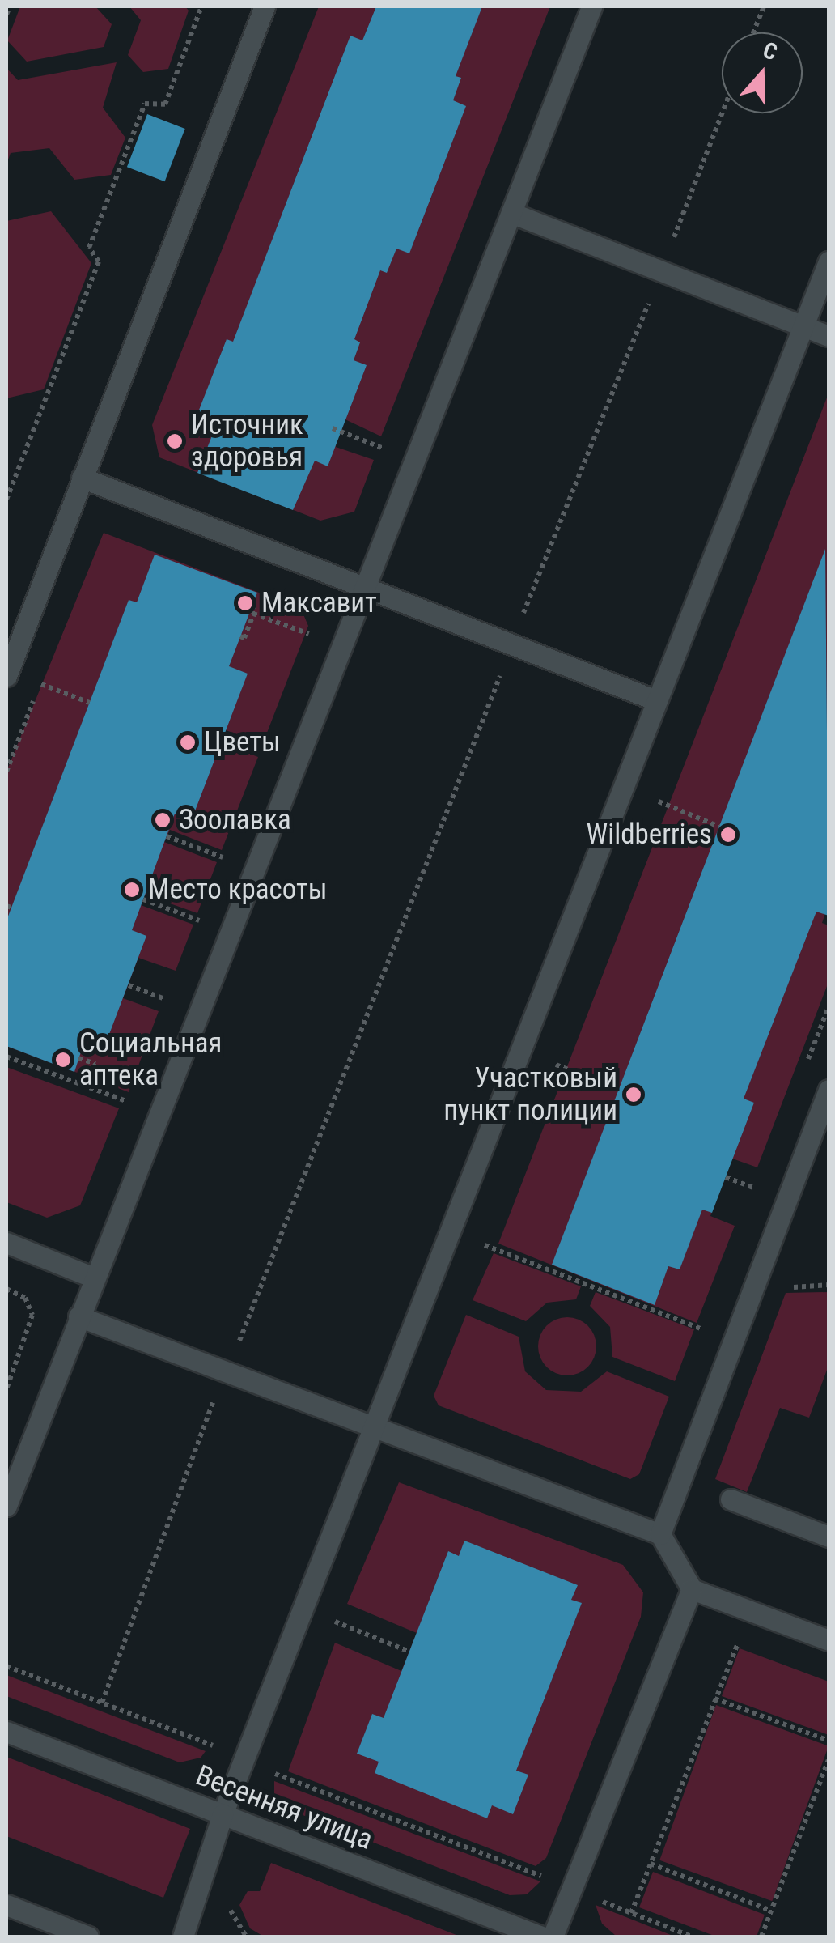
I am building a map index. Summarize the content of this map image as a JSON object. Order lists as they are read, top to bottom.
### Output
{
  "streets": {
    "street": ["Весенняя улица"]
  },
  "places": [
    "Источник здоровья",
    "Максавит",
    "Цветы",
    "Зоолавка",
    "Wildberries",
    "Место красоты",
    "Социальная аптека",
    "Участковый пункт полиции"
  ],
  "north": "top"
}
